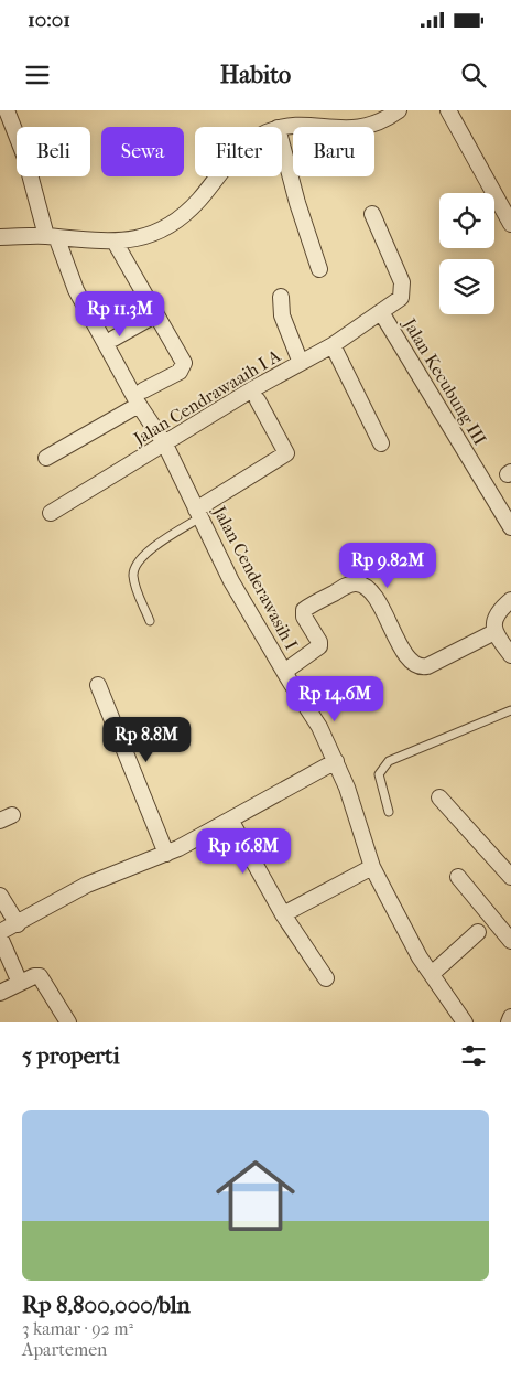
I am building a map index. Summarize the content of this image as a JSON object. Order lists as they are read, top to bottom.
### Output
{
  "streets": {
    "street": ["Jalan Kecubung III", "Jalan Cendrawaaih I A", "Jalan Cenderawasih I"]
  },
  "crossings": [
    ["Jalan Kecubung III", "Jalan Cendrawaaih I A"],
    ["Jalan Cendrawaaih I A", "Jalan Cenderawasih I"]
  ],
  "page": {
    "status": "10:01",
    "header": "Habito",
    "chip": [
      "Beli",
      "Sewa",
      "Filter",
      "Baru"
    ],
    "price": [
      "Rp 11.3M",
      "Rp 9.82M",
      "Rp 14.6M",
      "Rp 8.8M",
      "Rp 16.8M"
    ],
    "heading": "5 properti",
    "list": [
      {
        "name": "Rp 8,800,000/bln",
        "note": "3 kamar · 92 m² · Apartemen"
      }
    ]
  }
}
